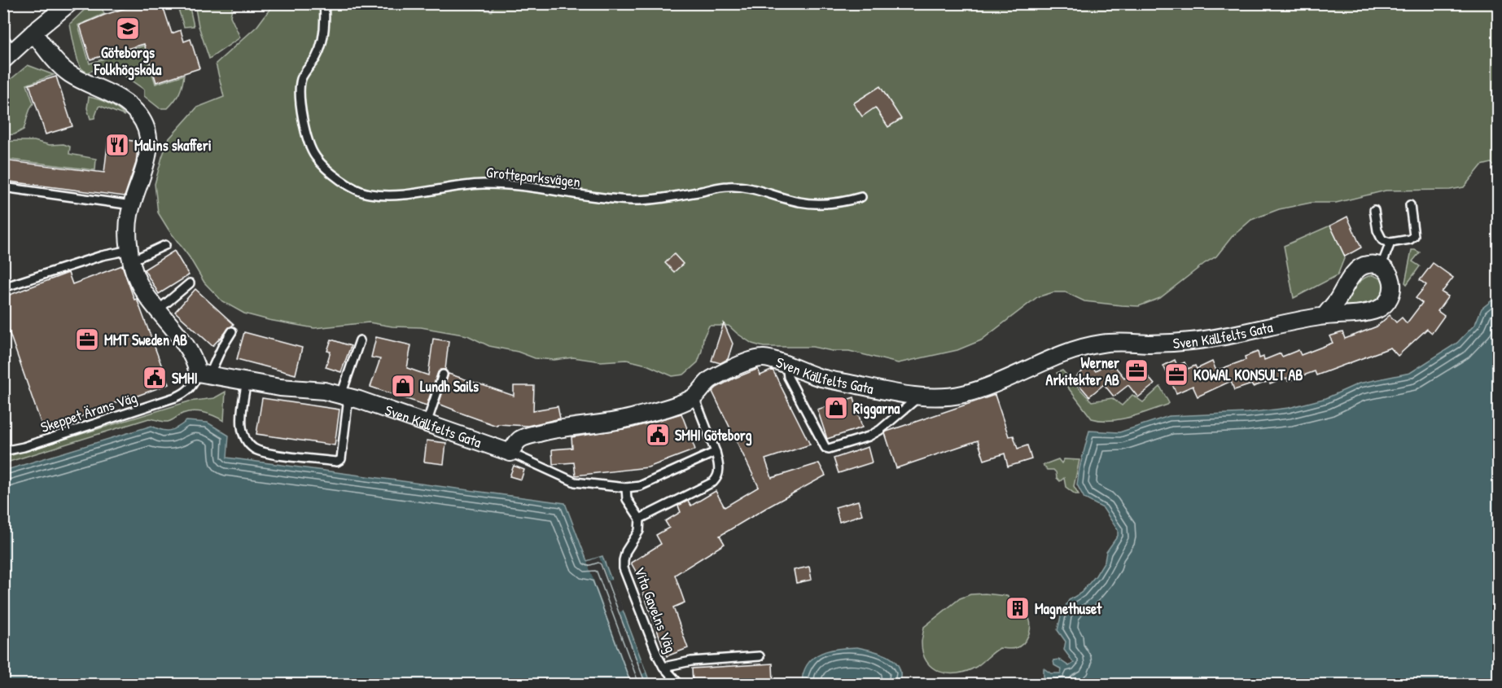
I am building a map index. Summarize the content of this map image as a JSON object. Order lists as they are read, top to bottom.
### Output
{
  "streets": {
    "street": ["Sven Källfelts Gata"],
    "lane": ["Grotteparksvägen", "Skeppet Ärans Väg", "Vita Gavelns Väg"]
  },
  "crossings": [
    ["Sven Källfelts Gata", "Skeppet Ärans Väg"]
  ],
  "places": {
    "school or university": ["Göteborgs Folkhögskola"],
    "restaurant": ["Malins skafferi"],
    "office": ["MMT Sweden AB", "Werner Arkitekter AB", "KOWAL KONSULT AB"],
    "public building": ["SMHI", "SMHI Göteborg"],
    "shop": ["Lundh Sails", "Riggarna"],
    "building": ["Magnethuset"]
  }
}
